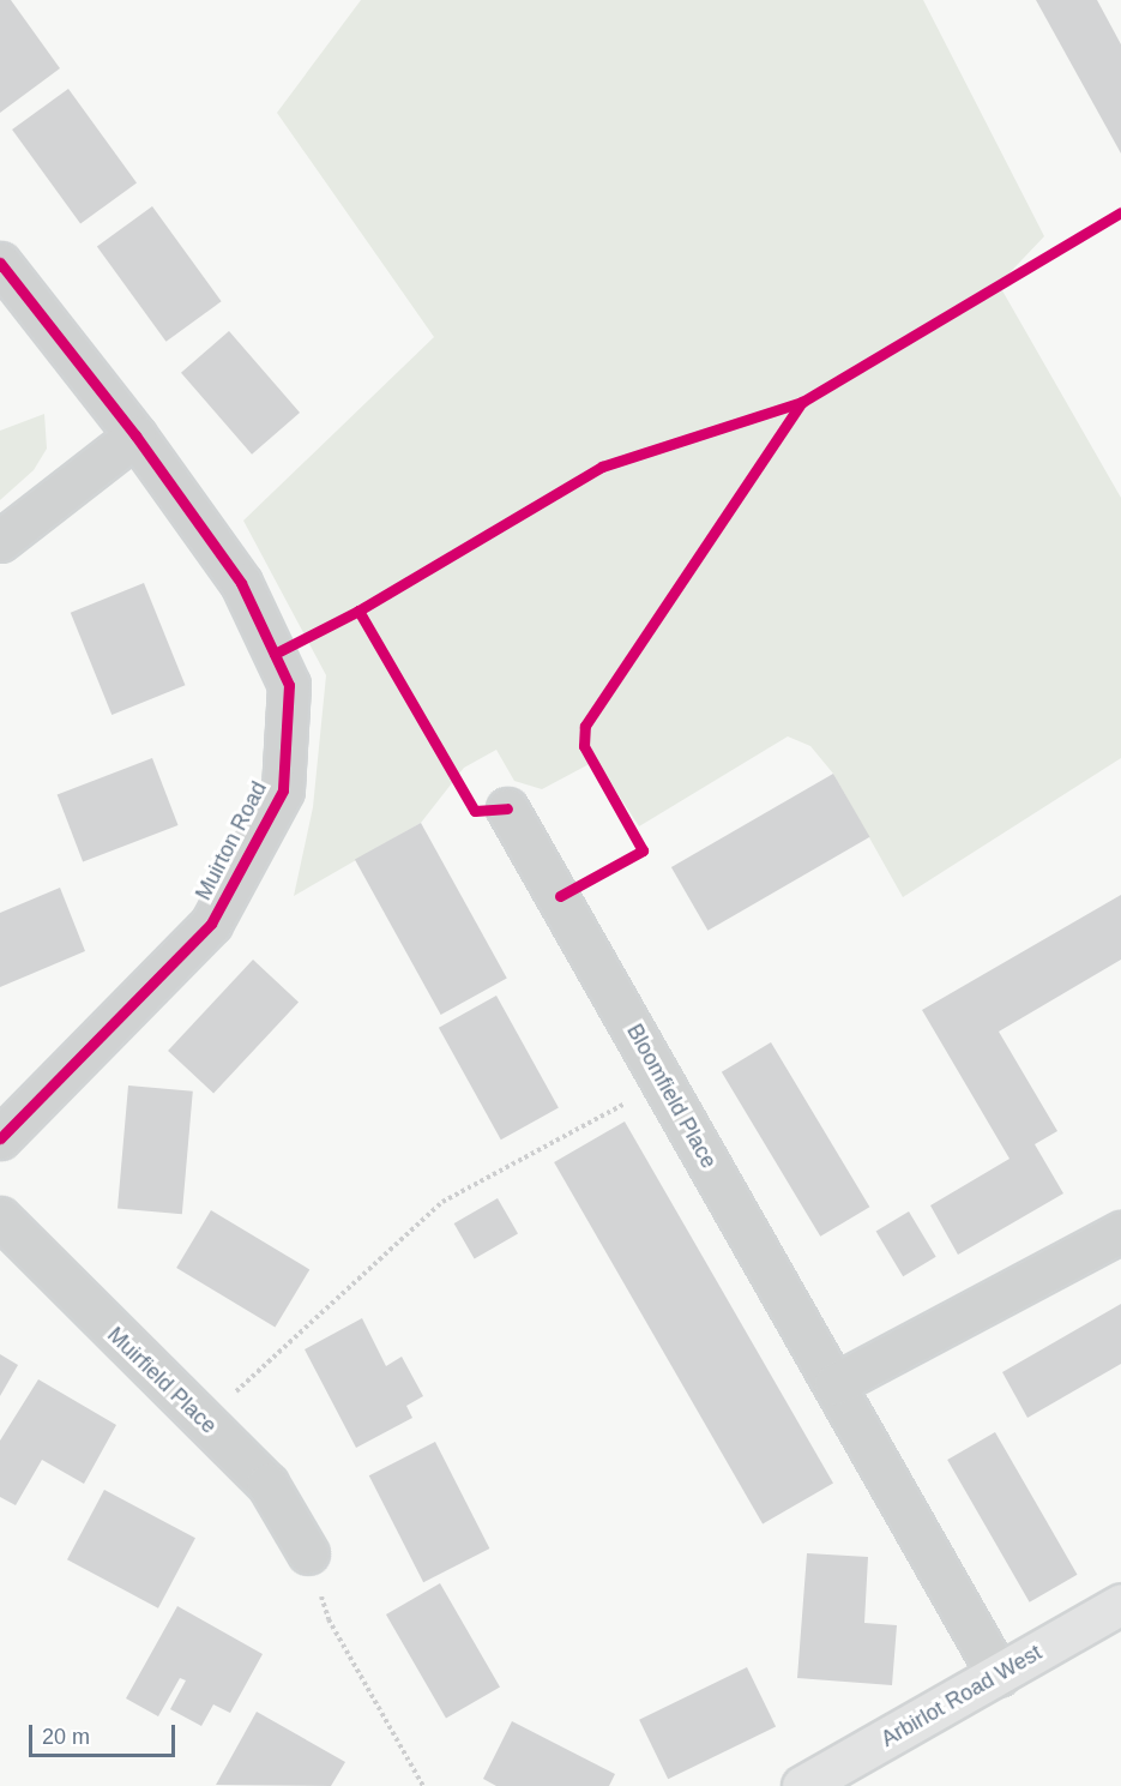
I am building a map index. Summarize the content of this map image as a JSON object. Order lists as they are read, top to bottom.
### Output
{
  "streets": {
    "main road": ["Arbirlot Road West"],
    "street": ["Muirton Road", "Bloomfield Place", "Muirfield Place"]
  },
  "crossings": [
    ["Bloomfield Place", "Arbirlot Road West"]
  ],
  "scale_bar": "20 m"
}
